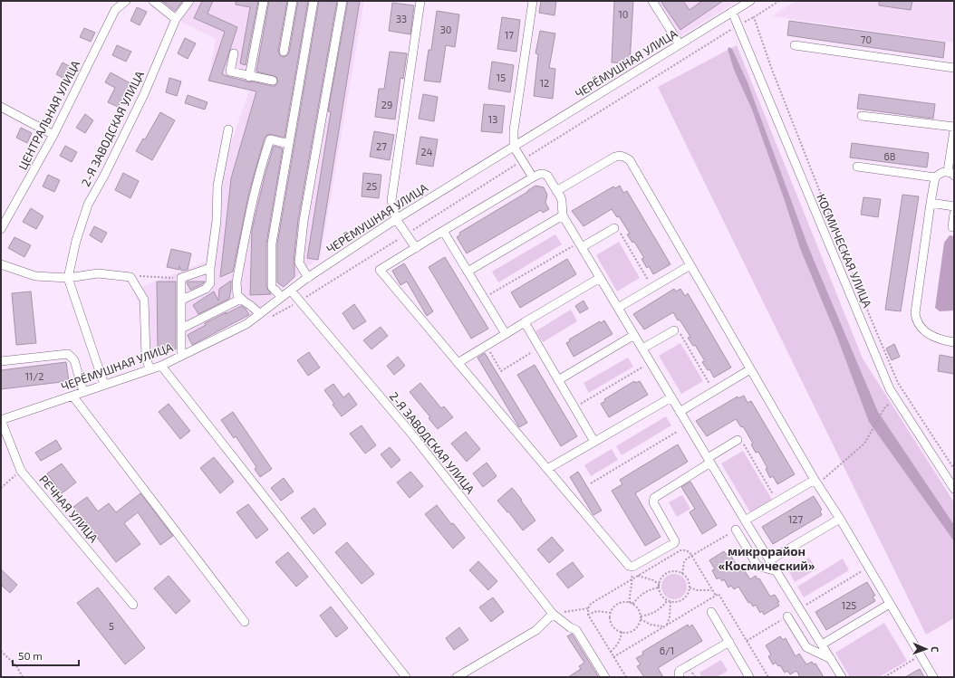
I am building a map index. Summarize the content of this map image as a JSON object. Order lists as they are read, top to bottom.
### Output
{
  "streets": {
    "street": [
      "ЧЕРЁМУШНАЯ УЛИЦА",
      "ЦЕНТРАЛЬНАЯ УЛИЦА",
      "2-Я ЗАВОДСКАЯ УЛИЦА",
      "КОСМИЧЕСКАЯ УЛИЦА",
      "РЕЧНАЯ УЛИЦА"
    ]
  },
  "crossings": [
    ["ЧЕРЁМУШНАЯ УЛИЦА", "2-Я ЗАВОДСКАЯ УЛИЦА"],
    ["ЧЕРЁМУШНАЯ УЛИЦА", "КОСМИЧЕСКАЯ УЛИЦА"],
    ["ЧЕРЁМУШНАЯ УЛИЦА", "РЕЧНАЯ УЛИЦА"]
  ],
  "districts": ["микрорайон «Космический»"],
  "house_numbers": [
    "10",
    "33",
    "30",
    "17",
    "70",
    "15",
    "12",
    "29",
    "13",
    "27",
    "24",
    "68",
    "25",
    "11/2",
    "127",
    "125",
    "5",
    "6/1"
  ],
  "scale_bar": "50 m",
  "north": "right"
}
